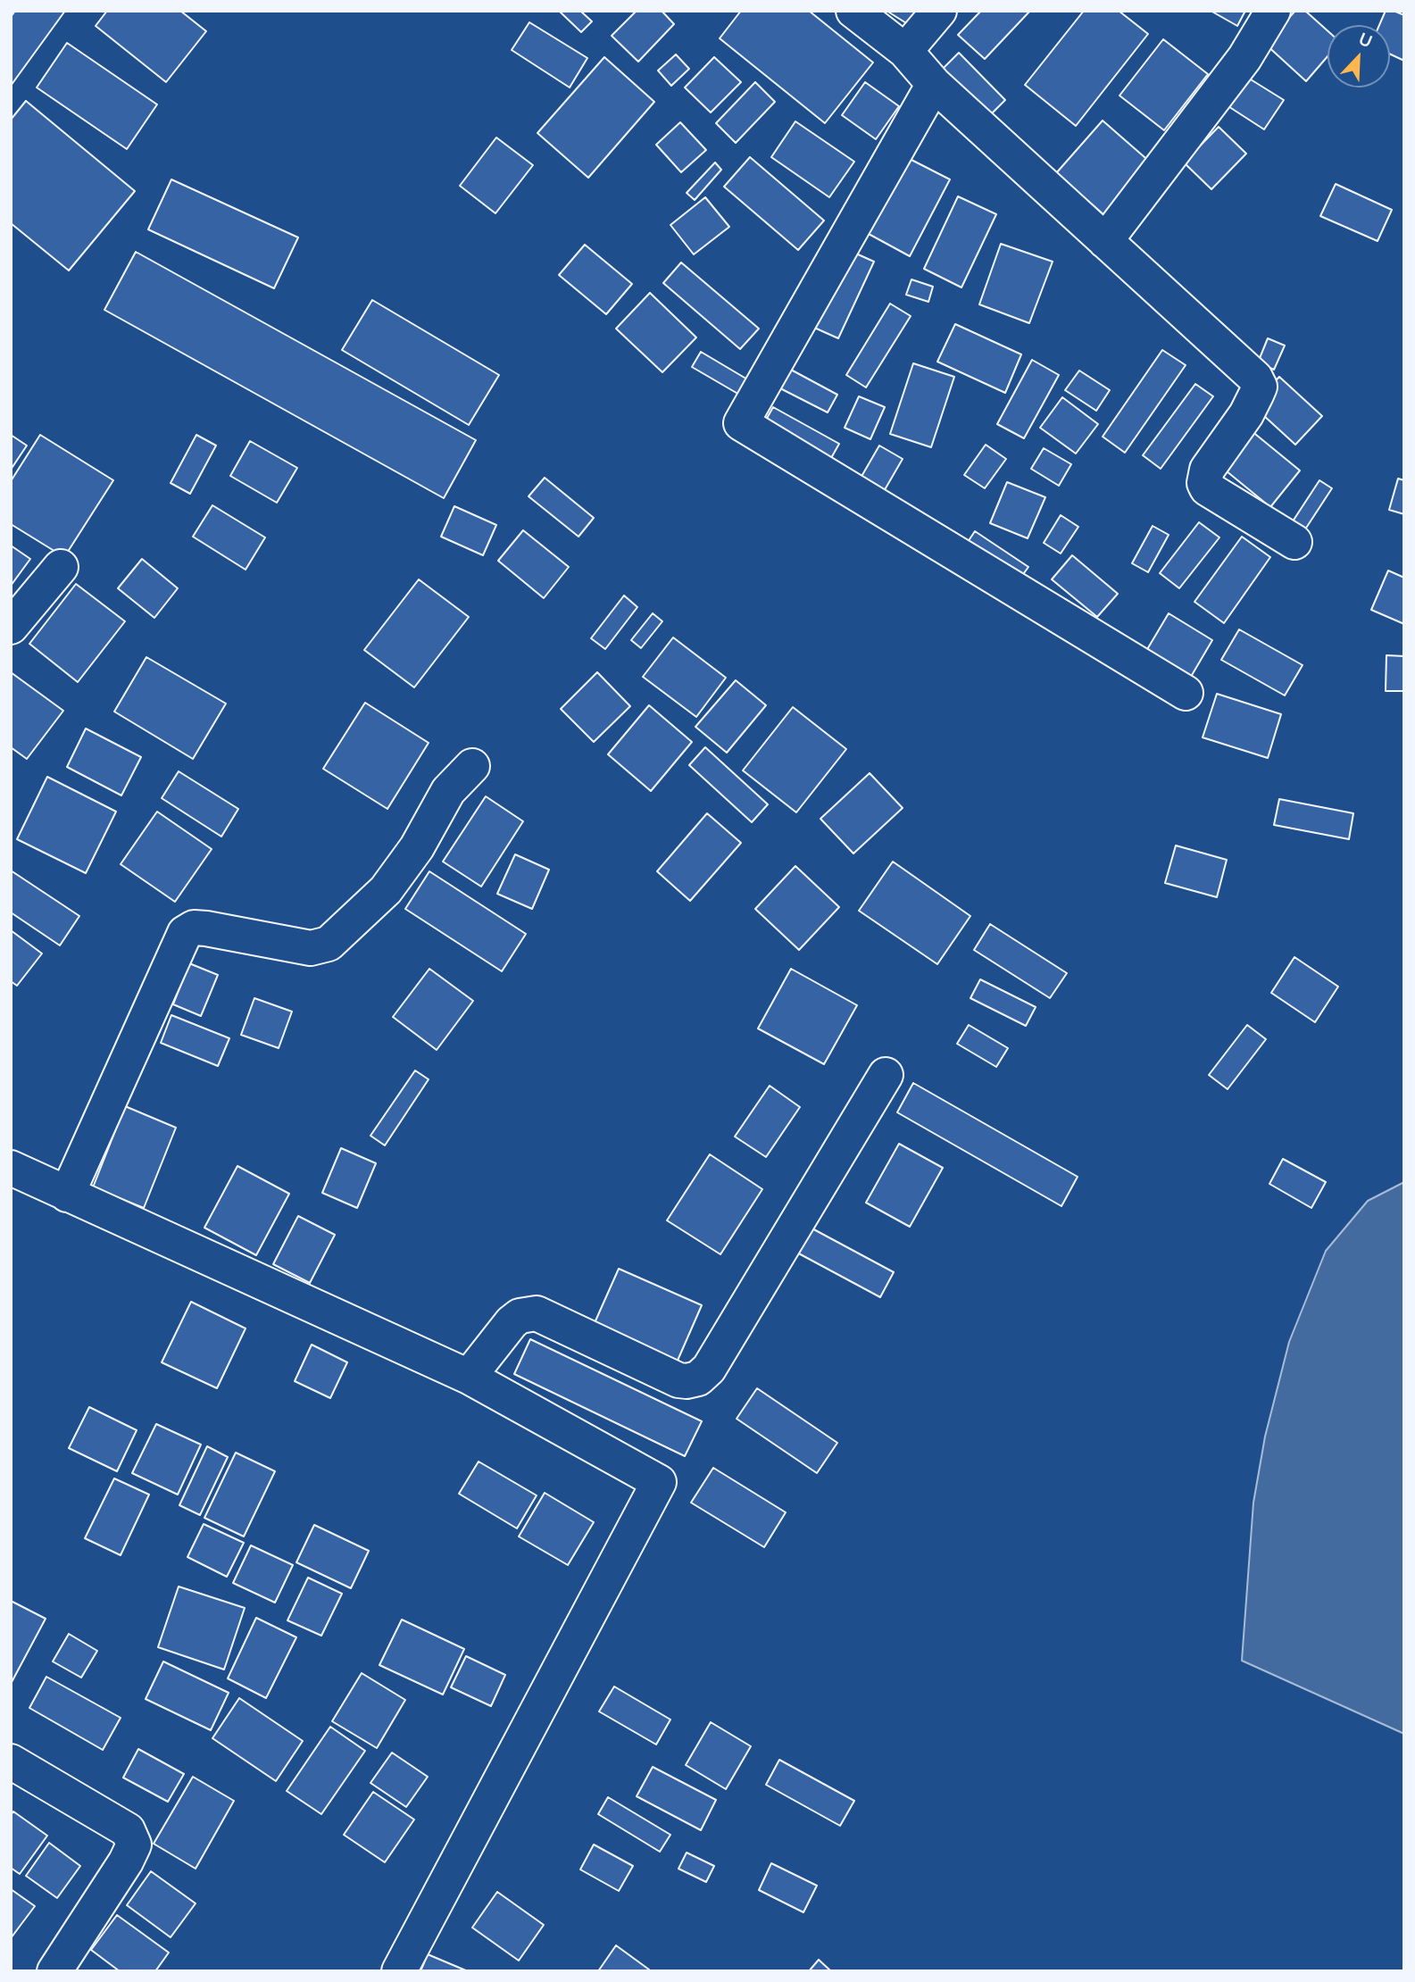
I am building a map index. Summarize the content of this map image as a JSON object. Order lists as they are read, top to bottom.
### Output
{
  "north": "top right"
}
